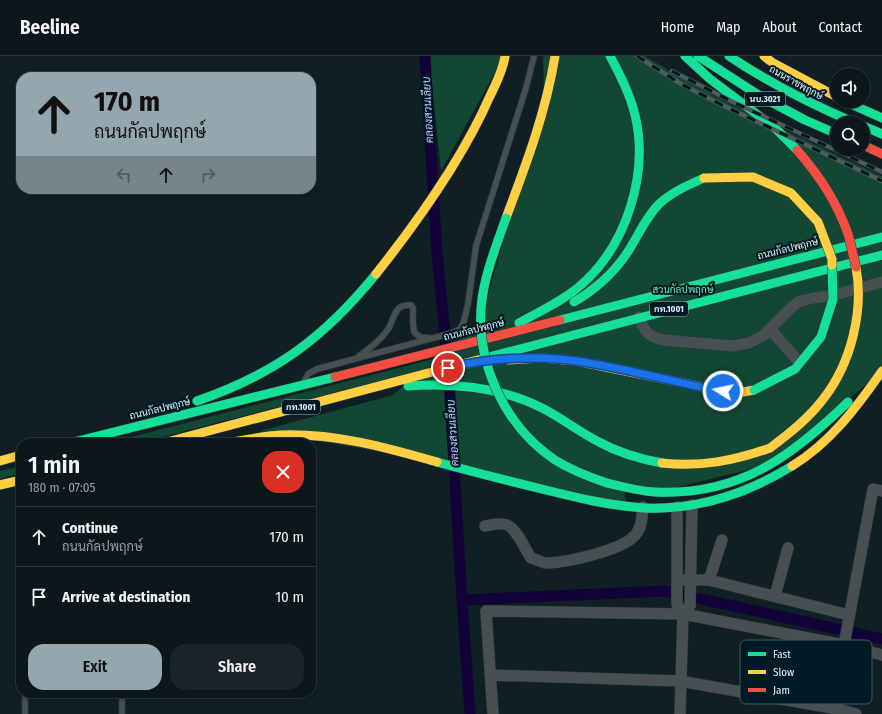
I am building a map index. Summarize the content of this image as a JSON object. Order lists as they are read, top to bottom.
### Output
{
  "streets": {
    "main road": [
      "ถนนราชพฤกษ์",
      "นบ.3021",
      "ถนนกัลปพฤกษ์",
      "กท.1001"
    ]
  },
  "water": ["คลองสวนเลียบ"],
  "parks": ["สวนกัลปพฤกษ์"],
  "legend": ["Fast", "Slow", "Jam"],
  "page": {
    "header": "Beeline",
    "nav": [
      "Home",
      "Map",
      "About",
      "Contact"
    ],
    "turn": ["170 m", "ถนนกัลปพฤกษ์"],
    "heading": ["1 min", "180 m · 07:05"],
    "list": [
      {
        "name": "Continue",
        "note": "ถนนกัลปพฤกษ์",
        "value": "170 m"
      },
      {
        "name": "Arrive at destination",
        "value": "10 m"
      }
    ],
    "buttons": ["Exit", "Share"]
  }
}
